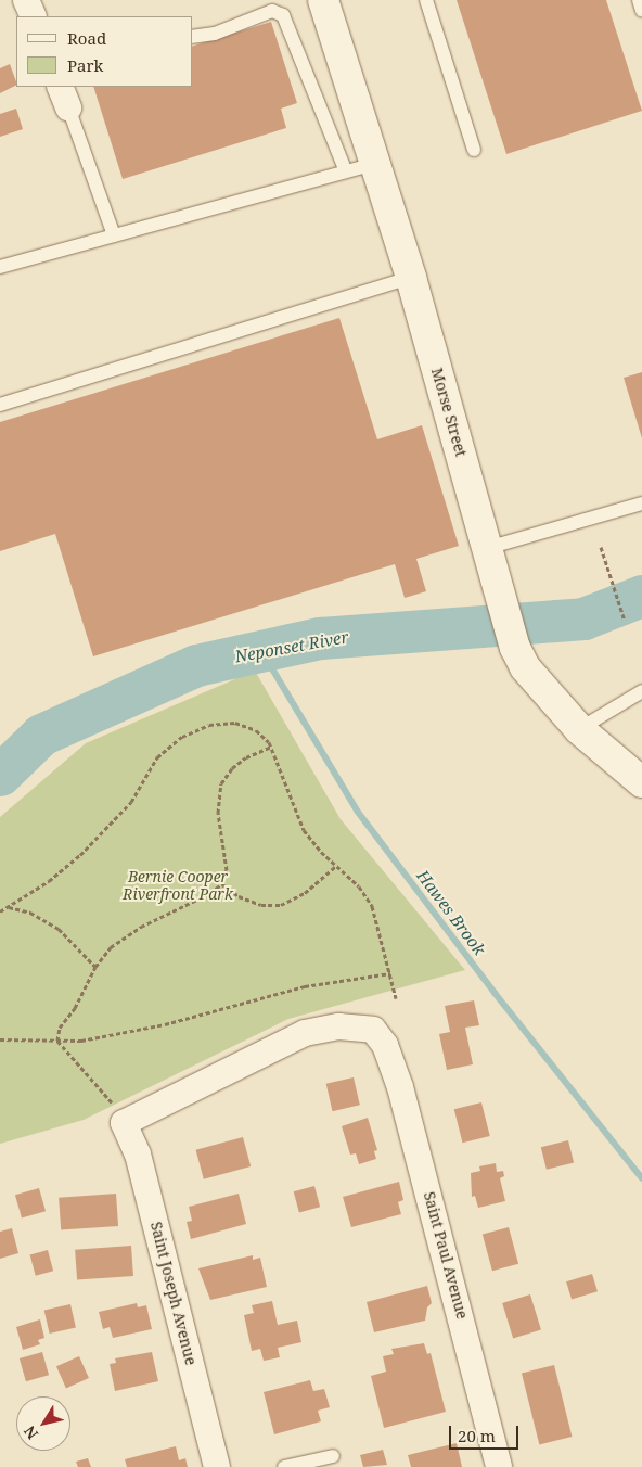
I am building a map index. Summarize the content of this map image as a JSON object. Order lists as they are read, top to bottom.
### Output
{
  "streets": {
    "street": ["Morse Street", "Saint Paul Avenue", "Saint Joseph Avenue"]
  },
  "crossings": [
    ["Saint Paul Avenue", "Saint Joseph Avenue"]
  ],
  "water": ["Neponset River", "Hawes Brook"],
  "parks": ["Bernie Cooper Riverfront Park"],
  "legend": ["Road", "Park"],
  "scale_bar": "20 m",
  "north": "bottom left"
}
